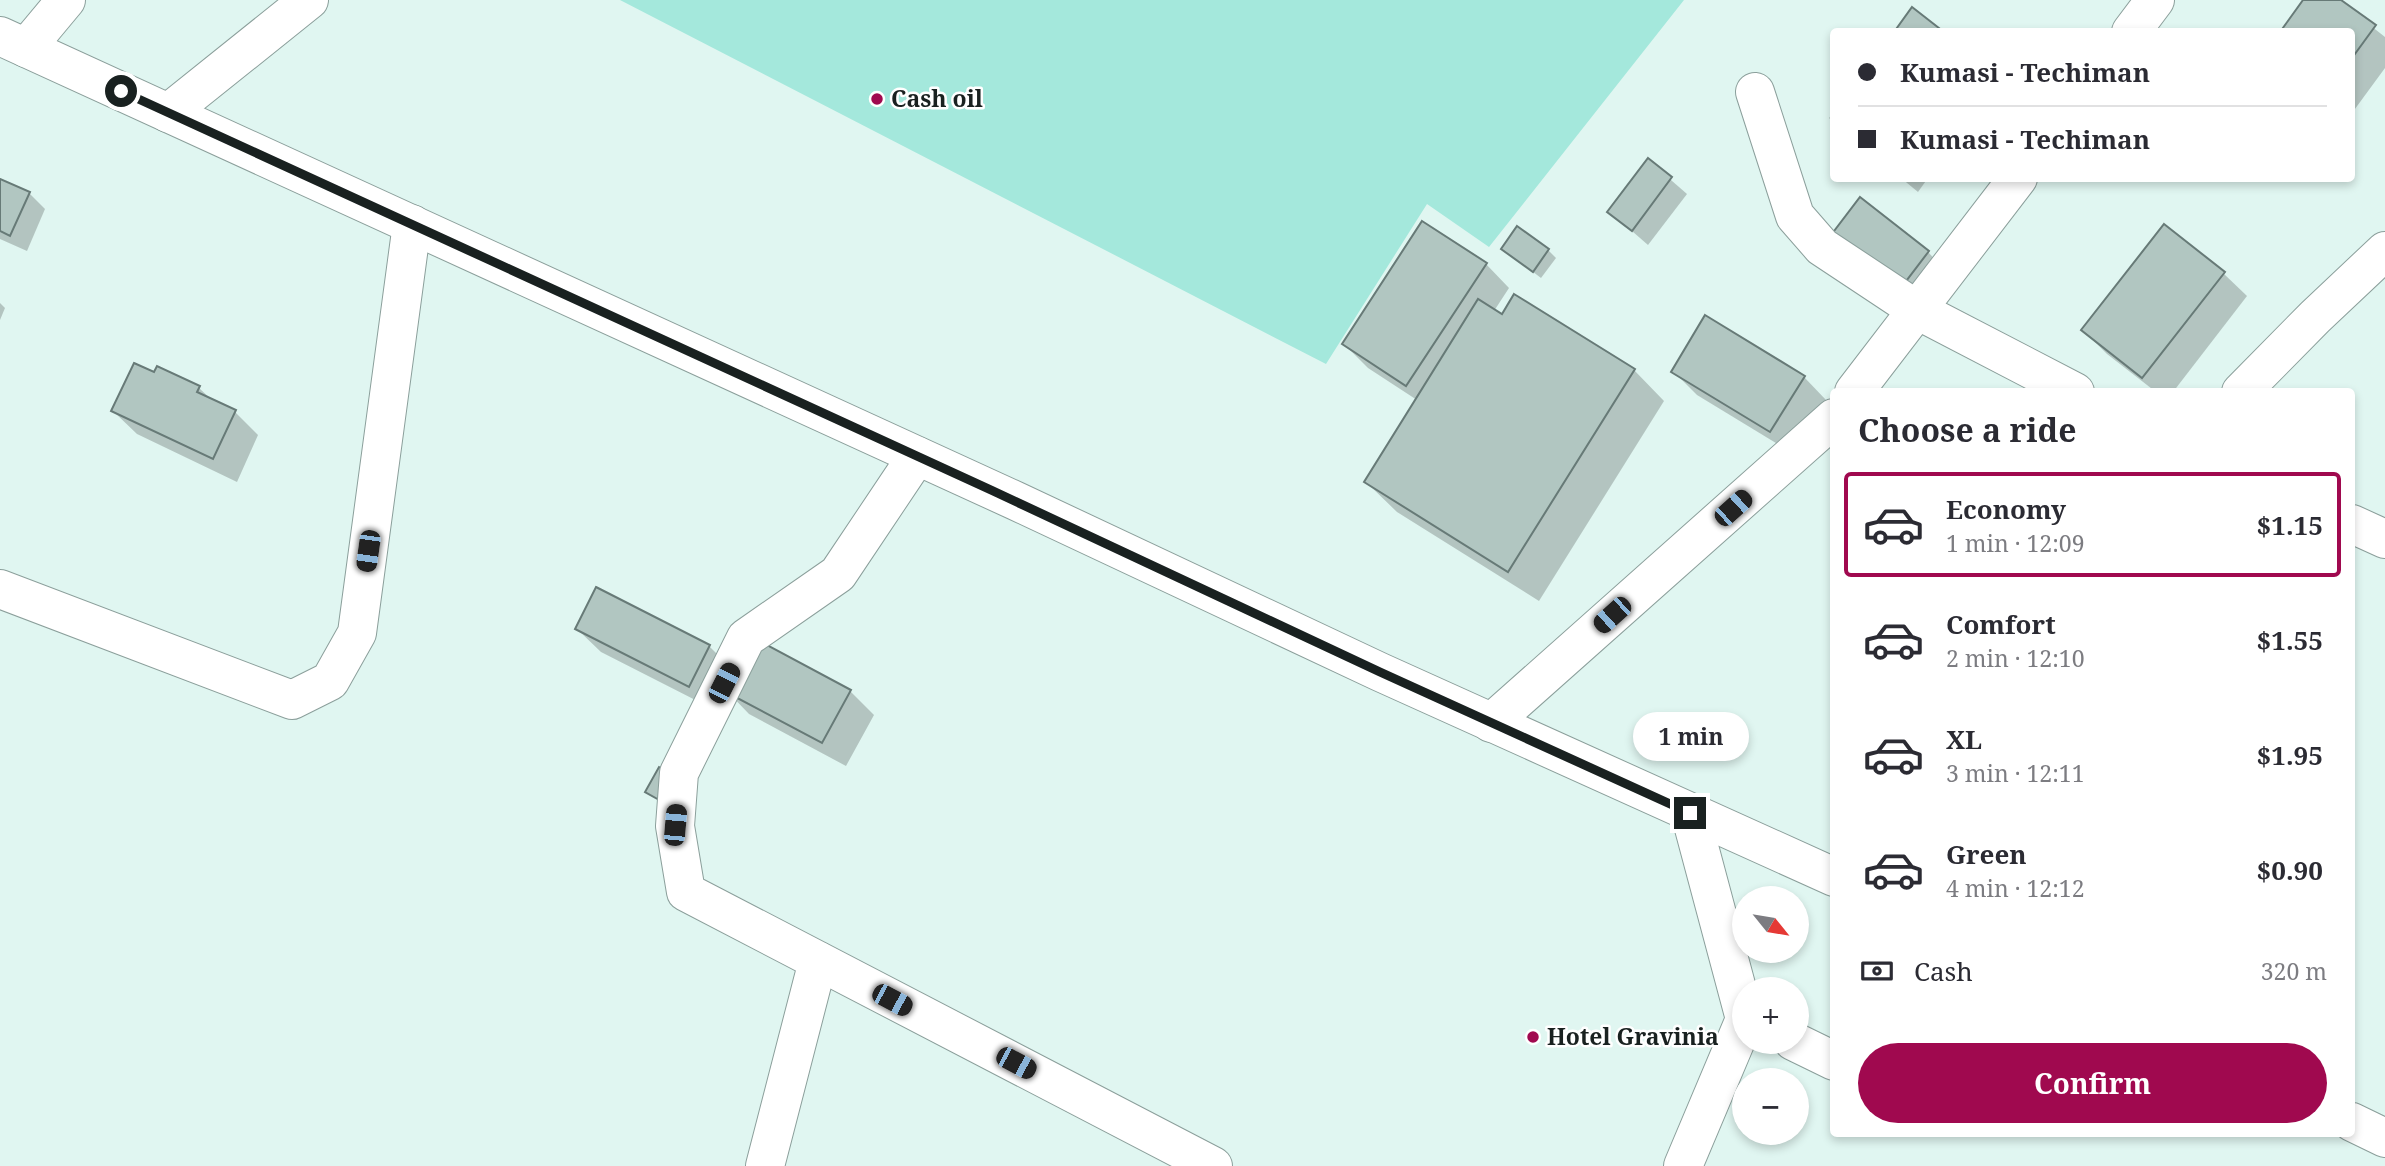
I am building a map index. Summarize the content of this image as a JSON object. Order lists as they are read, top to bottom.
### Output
{
  "places": ["Cash oil", "Hotel Gravinia"],
  "north": "bottom right",
  "page": {
    "banner": ["Kumasi - Techiman", "Kumasi - Techiman"],
    "heading": "Choose a ride",
    "list": [
      {
        "name": "Economy",
        "note": "1 min · 12:09",
        "value": "$1.15"
      },
      {
        "name": "Comfort",
        "note": "2 min · 12:10",
        "value": "$1.55"
      },
      {
        "name": "XL",
        "note": "3 min · 12:11",
        "value": "$1.95"
      },
      {
        "name": "Green",
        "note": "4 min · 12:12",
        "value": "$0.90"
      }
    ],
    "bubble": "1 min",
    "map_buttons": ["+", "−"],
    "pay": ["Cash", "320 m"],
    "buttons": "Confirm"
  }
}
